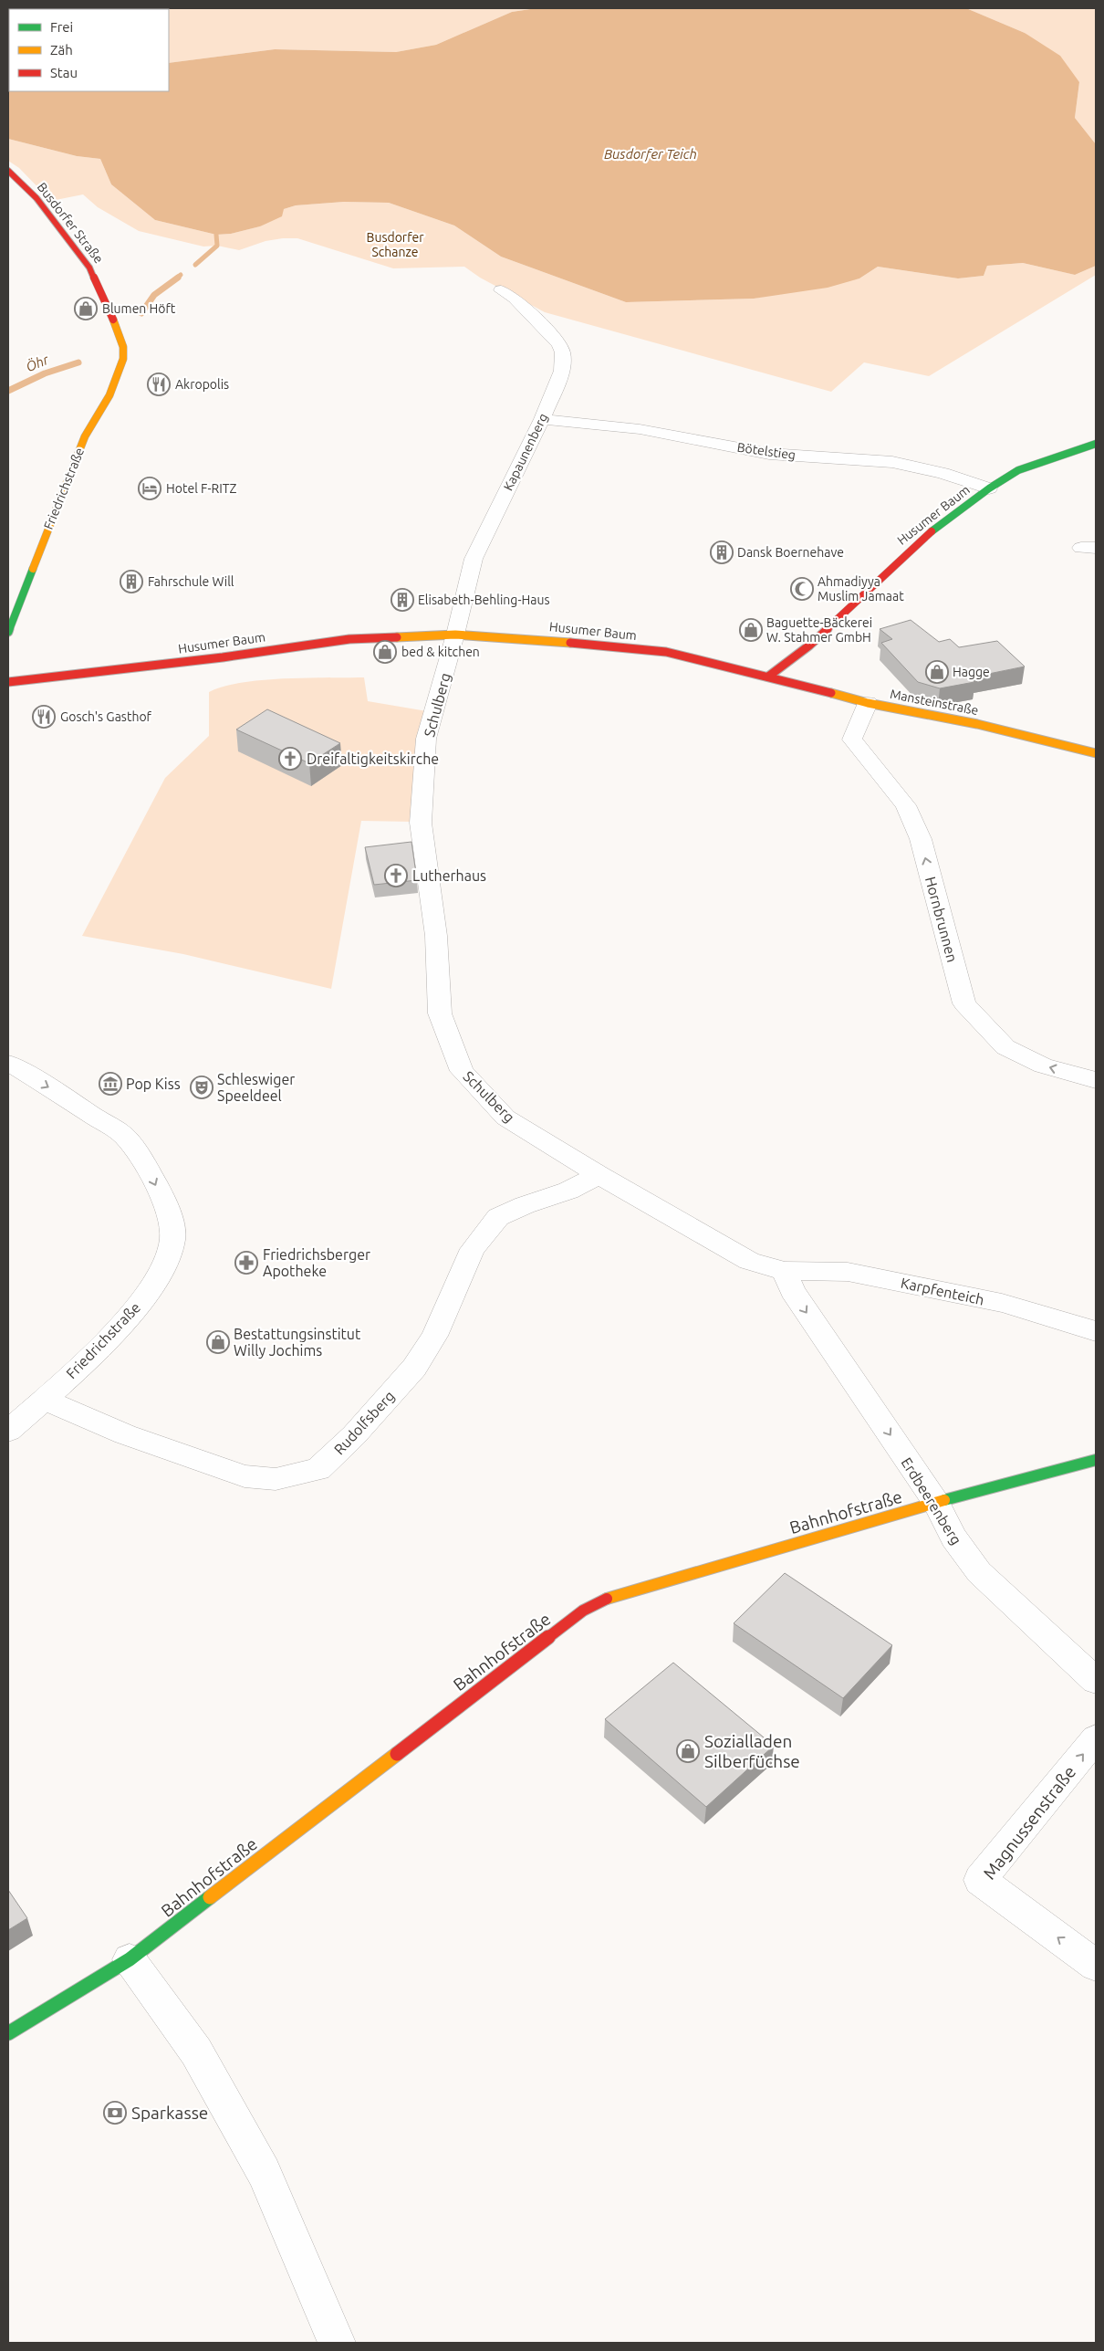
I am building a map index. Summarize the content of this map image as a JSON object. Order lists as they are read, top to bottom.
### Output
{
  "streets": {
    "street": [
      "Busdorfer Straße",
      "Bötelstieg",
      "Kapaunenberg",
      "Friedrichstraße",
      "Husumer Baum",
      "Mansteinstraße",
      "Schulberg",
      "Hornbrunnen",
      "Karpfenteich",
      "Rudolfsberg",
      "Erdbeerenberg",
      "Bahnhofstraße",
      "Magnussenstraße"
    ]
  },
  "crossings": [
    ["Busdorfer Straße", "Friedrichstraße"],
    ["Bötelstieg", "Kapaunenberg"],
    ["Bötelstieg", "Husumer Baum"],
    ["Kapaunenberg", "Husumer Baum"],
    ["Kapaunenberg", "Schulberg"],
    ["Friedrichstraße", "Rudolfsberg"],
    ["Husumer Baum", "Mansteinstraße"],
    ["Husumer Baum", "Schulberg"],
    ["Mansteinstraße", "Hornbrunnen"],
    ["Schulberg", "Karpfenteich"],
    ["Schulberg", "Rudolfsberg"],
    ["Schulberg", "Erdbeerenberg"],
    ["Karpfenteich", "Erdbeerenberg"],
    ["Erdbeerenberg", "Bahnhofstraße"]
  ],
  "one_way": ["Hornbrunnen", "Erdbeerenberg"],
  "water": ["Busdorfer Teich", "Öhr"],
  "parks": ["Busdorfer Schanze"],
  "places": {
    "shop": [
      "Blumen Höft",
      "Baguette-Bäckerei W. Stahmer GmbH",
      "bed & kitchen",
      "Hagge",
      "Bestattungsinstitut Willy Jochims",
      "Sozialladen Silberfüchse"
    ],
    "restaurant": ["Akropolis", "Gosch's Gasthof"],
    "hotel": ["Hotel F-RITZ"],
    "building": ["Dansk Boernehave", "Fahrschule Will", "Elisabeth-Behling-Haus"],
    "mosque": ["Ahmadiyya Muslim Jamaat"],
    "church": ["Dreifaltigkeitskirche", "Lutherhaus"],
    "museum": ["Pop Kiss"],
    "theatre": ["Schleswiger Speeldeel"],
    "pharmacy": ["Friedrichsberger Apotheke"],
    "bank": ["Sparkasse"]
  },
  "legend": ["Frei", "Zäh", "Stau"]
}
